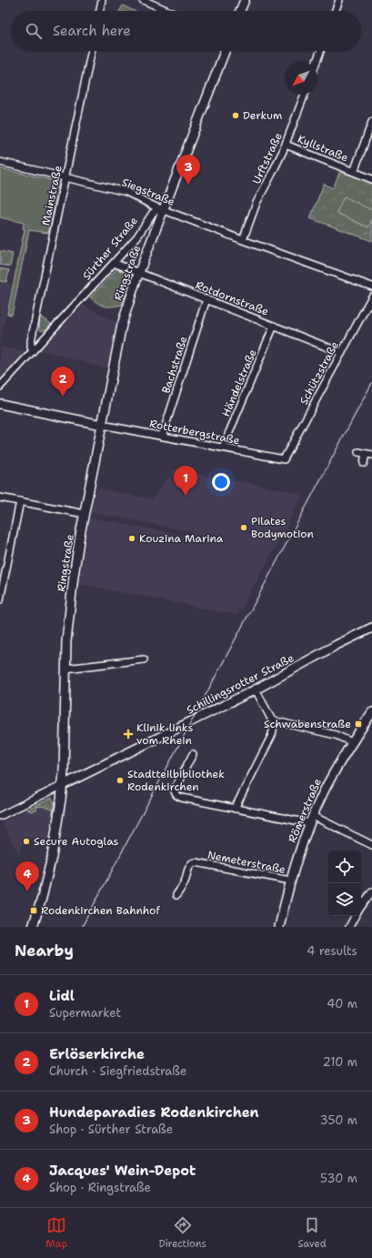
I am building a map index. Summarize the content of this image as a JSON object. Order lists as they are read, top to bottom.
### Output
{
  "streets": {
    "street": [
      "Kyllstraße",
      "Urftstraße",
      "Siegstraße",
      "Mainstraße",
      "Sürther Straße",
      "Ringstraße",
      "Rotdornstraße",
      "Bachstraße",
      "Schützstraße",
      "Händelstraße",
      "Rotterbergstraße",
      "Schillingsrotter Straße",
      "Römerstraße",
      "Nemeterstraße"
    ]
  },
  "crossings": [
    ["Kyllstraße", "Urftstraße"],
    ["Urftstraße", "Siegstraße"],
    ["Siegstraße", "Mainstraße"],
    ["Siegstraße", "Sürther Straße"],
    ["Siegstraße", "Ringstraße"],
    ["Mainstraße", "Sürther Straße"],
    ["Sürther Straße", "Ringstraße"],
    ["Sürther Straße", "Rotdornstraße"],
    ["Ringstraße", "Rotdornstraße"],
    ["Ringstraße", "Rotterbergstraße"],
    ["Ringstraße", "Schillingsrotter Straße"],
    ["Rotdornstraße", "Bachstraße"],
    ["Rotdornstraße", "Schützstraße"],
    ["Rotdornstraße", "Händelstraße"],
    ["Bachstraße", "Rotterbergstraße"],
    ["Schützstraße", "Rotterbergstraße"],
    ["Händelstraße", "Rotterbergstraße"],
    ["Römerstraße", "Nemeterstraße"]
  ],
  "places": {
    "other": [
      "Derkum",
      "Pilates Bodymotion",
      "Kouzina Marina",
      "Stadtteilbibliothek Rodenkirchen",
      "Secure Autoglas"
    ],
    "transit": ["Schwabenstraße", "Rodenkirchen Bahnhof"],
    "health": ["Klinik links vom Rhein"]
  },
  "north": "bottom left",
  "page": {
    "search": "Search here",
    "pins": [
      "3",
      "2",
      "1",
      "4"
    ],
    "heading": ["Nearby", "4 results"],
    "list": [
      {
        "mark": "1",
        "name": "Lidl",
        "note": "Supermarket",
        "value": "40 m"
      },
      {
        "mark": "2",
        "name": "Erlöserkirche",
        "note": "Church · Siegfriedstraße",
        "value": "210 m"
      },
      {
        "mark": "3",
        "name": "Hundeparadies Rodenkirchen",
        "note": "Shop · Sürther Straße",
        "value": "350 m"
      },
      {
        "mark": "4",
        "name": "Jacques' Wein-Depot",
        "note": "Shop · Ringstraße",
        "value": "530 m"
      }
    ],
    "nav": ["Map", "Directions", "Saved"]
  }
}
